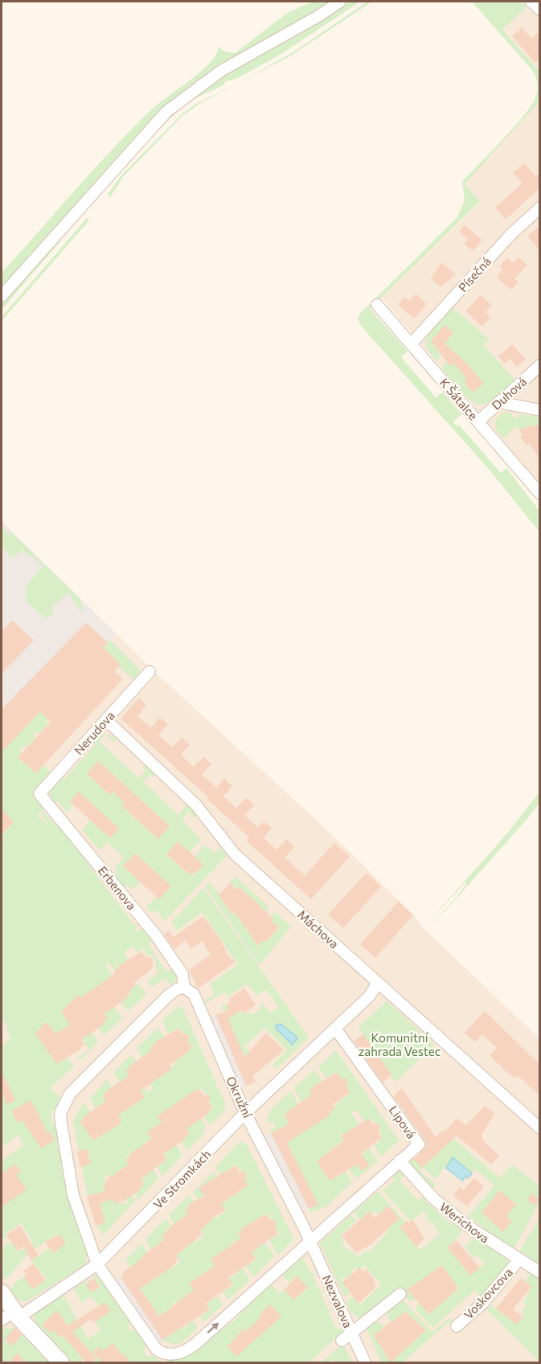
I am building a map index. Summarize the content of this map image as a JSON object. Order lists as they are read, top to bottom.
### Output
{
  "streets": {
    "street": [
      "Písečná",
      "Duhová",
      "K Šátalce",
      "Nerudova",
      "Erbenova",
      "Máchova",
      "Okružní",
      "Lipová",
      "Ve Stromkách",
      "Werichova",
      "Voskovcova",
      "Nezvalova"
    ]
  },
  "crossings": [
    ["Písečná", "K Šátalce"],
    ["Duhová", "K Šátalce"],
    ["Nerudova", "Erbenova"],
    ["Nerudova", "Máchova"],
    ["Erbenova", "Okružní"],
    ["Máchova", "Ve Stromkách"],
    ["Okružní", "Lipová"],
    ["Okružní", "Ve Stromkách"],
    ["Okružní", "Nezvalova"],
    ["Lipová", "Ve Stromkách"],
    ["Lipová", "Werichova"],
    ["Lipová", "Nezvalova"],
    ["Werichova", "Voskovcova"]
  ],
  "parks": ["Komunitní zahrada Vestec"]
}
